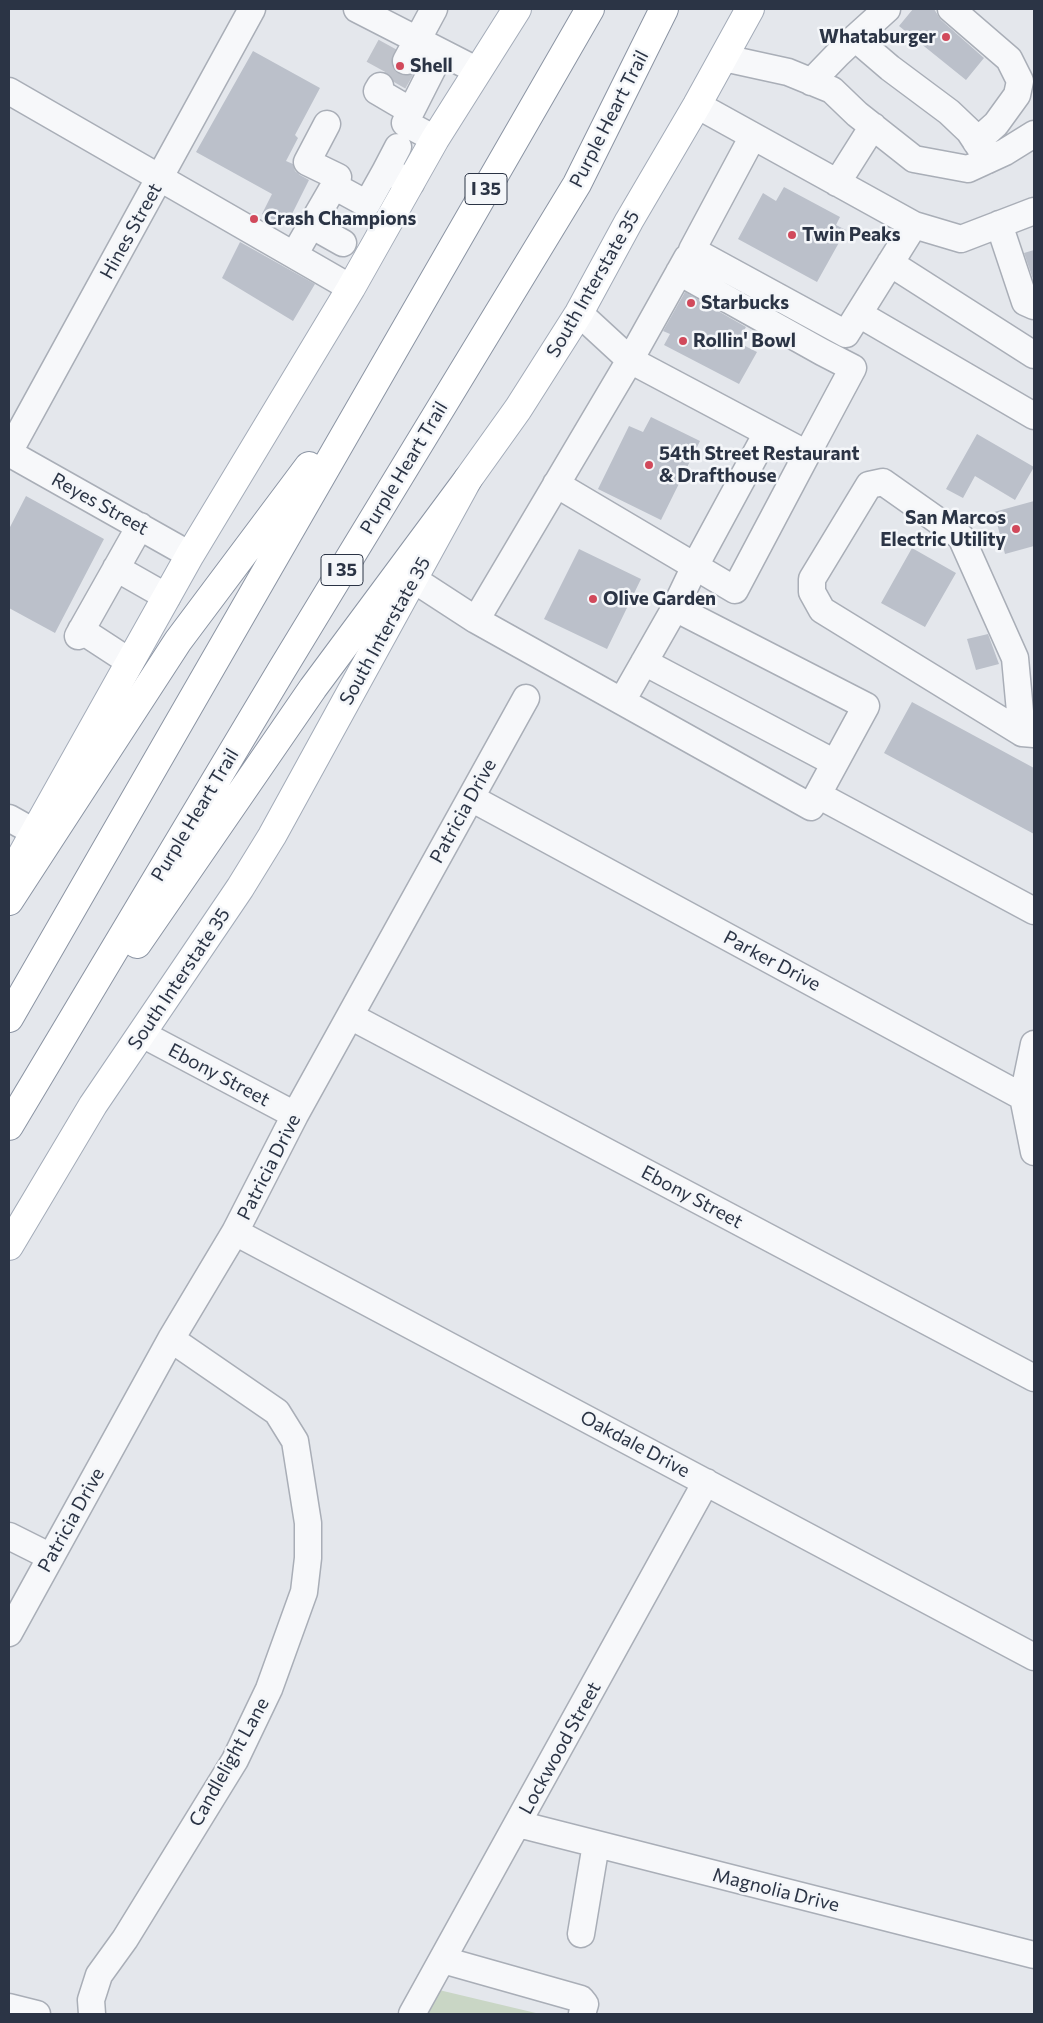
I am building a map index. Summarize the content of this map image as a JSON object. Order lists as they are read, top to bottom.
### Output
{
  "streets": {
    "main road": ["Purple Heart Trail", "I 35", "South Interstate 35"],
    "street": [
      "Hines Street",
      "Reyes Street",
      "Patricia Drive",
      "Parker Drive",
      "Ebony Street",
      "Oakdale Drive",
      "Lockwood Street",
      "Candlelight Lane",
      "Magnolia Drive"
    ]
  },
  "crossings": [
    ["Hines Street", "Reyes Street"],
    ["South Interstate 35", "Ebony Street"],
    ["Patricia Drive", "Parker Drive"],
    ["Patricia Drive", "Ebony Street"],
    ["Patricia Drive", "Oakdale Drive"],
    ["Patricia Drive", "Candlelight Lane"],
    ["Oakdale Drive", "Lockwood Street"],
    ["Lockwood Street", "Magnolia Drive"]
  ],
  "places": [
    "Whataburger",
    "Shell",
    "Crash Champions",
    "Twin Peaks",
    "Starbucks",
    "Rollin' Bowl",
    "54th Street Restaurant & Drafthouse",
    "San Marcos Electric Utility",
    "Olive Garden"
  ]
}
